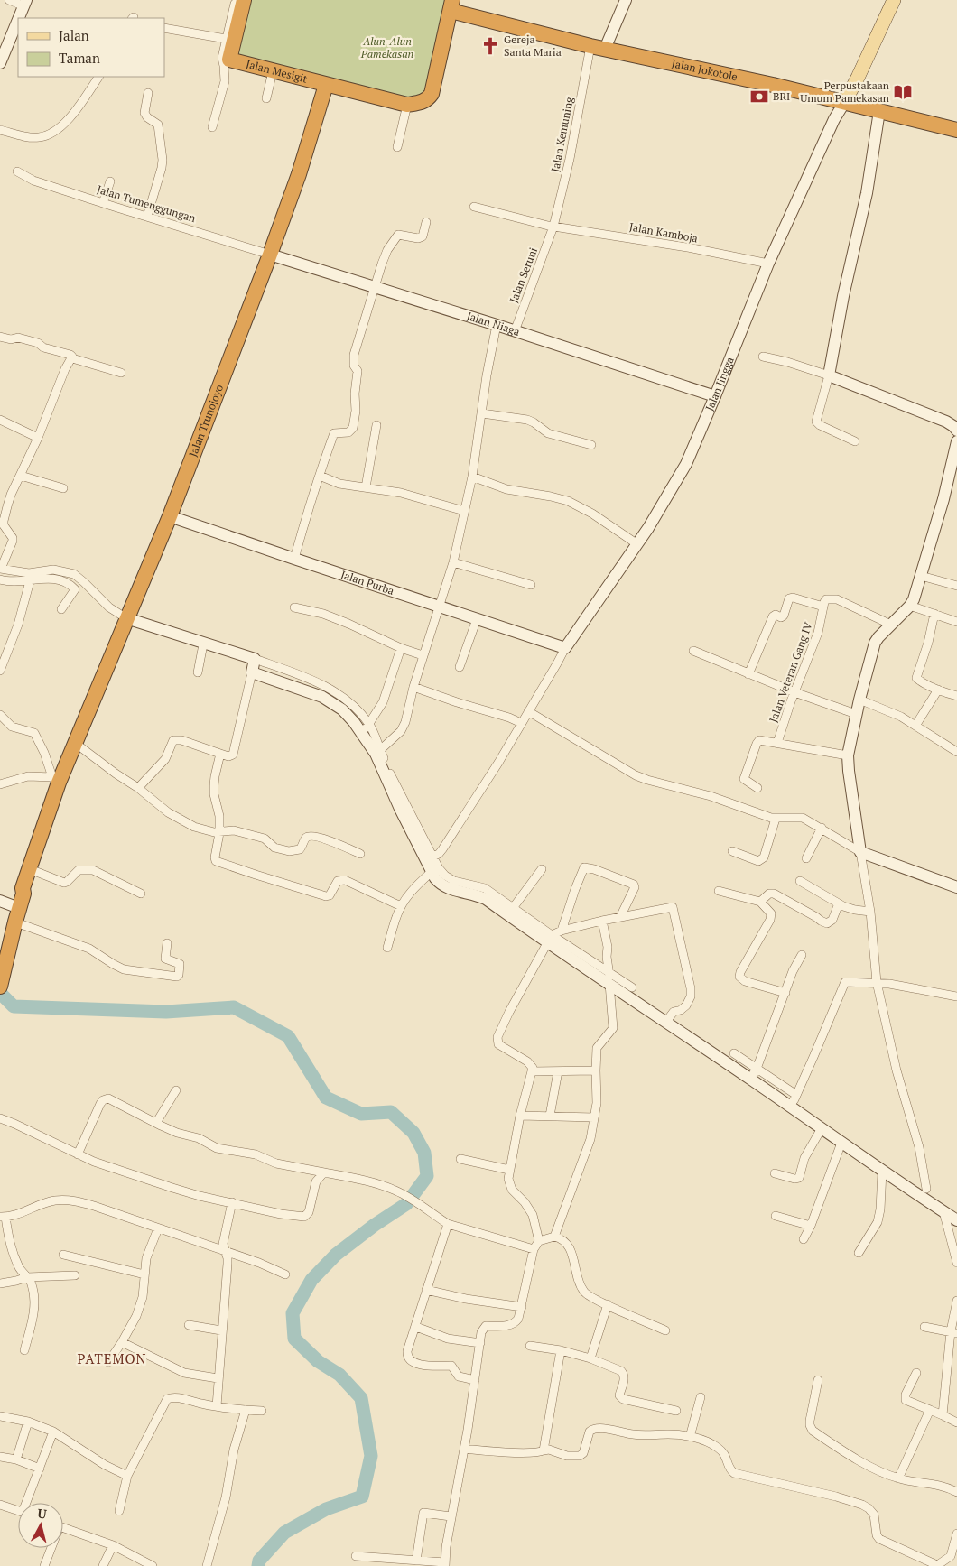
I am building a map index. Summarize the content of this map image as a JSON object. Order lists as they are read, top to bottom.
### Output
{
  "streets": {
    "highway": ["Jalan Jokotole", "Jalan Mesigit", "Jalan Trunojoyo"],
    "street": [
      "Jalan Kemuning",
      "Jalan Tumenggungan",
      "Jalan Kamboja",
      "Jalan Seruni",
      "Jalan Niaga",
      "Jalan Jingga",
      "Jalan Purba",
      "Jalan Veteran Gang IV"
    ]
  },
  "crossings": [
    ["Jalan Jokotole", "Jalan Kemuning"],
    ["Jalan Jokotole", "Jalan Jingga"],
    ["Jalan Mesigit", "Jalan Trunojoyo"],
    ["Jalan Kemuning", "Jalan Kamboja"],
    ["Jalan Kemuning", "Jalan Seruni"],
    ["Jalan Tumenggungan", "Jalan Niaga"],
    ["Jalan Tumenggungan", "Jalan Trunojoyo"],
    ["Jalan Kamboja", "Jalan Seruni"],
    ["Jalan Kamboja", "Jalan Jingga"],
    ["Jalan Seruni", "Jalan Niaga"],
    ["Jalan Niaga", "Jalan Jingga"],
    ["Jalan Niaga", "Jalan Trunojoyo"],
    ["Jalan Jingga", "Jalan Purba"],
    ["Jalan Trunojoyo", "Jalan Purba"]
  ],
  "districts": ["PATEMON"],
  "parks": ["Alun-Alun Pamekasan"],
  "places": {
    "church": ["Gereja Santa Maria"],
    "library": ["Perpustakaan Umum Pamekasan"],
    "bank": ["BRI"]
  },
  "legend": ["Jalan", "Taman"],
  "north": "top"
}
